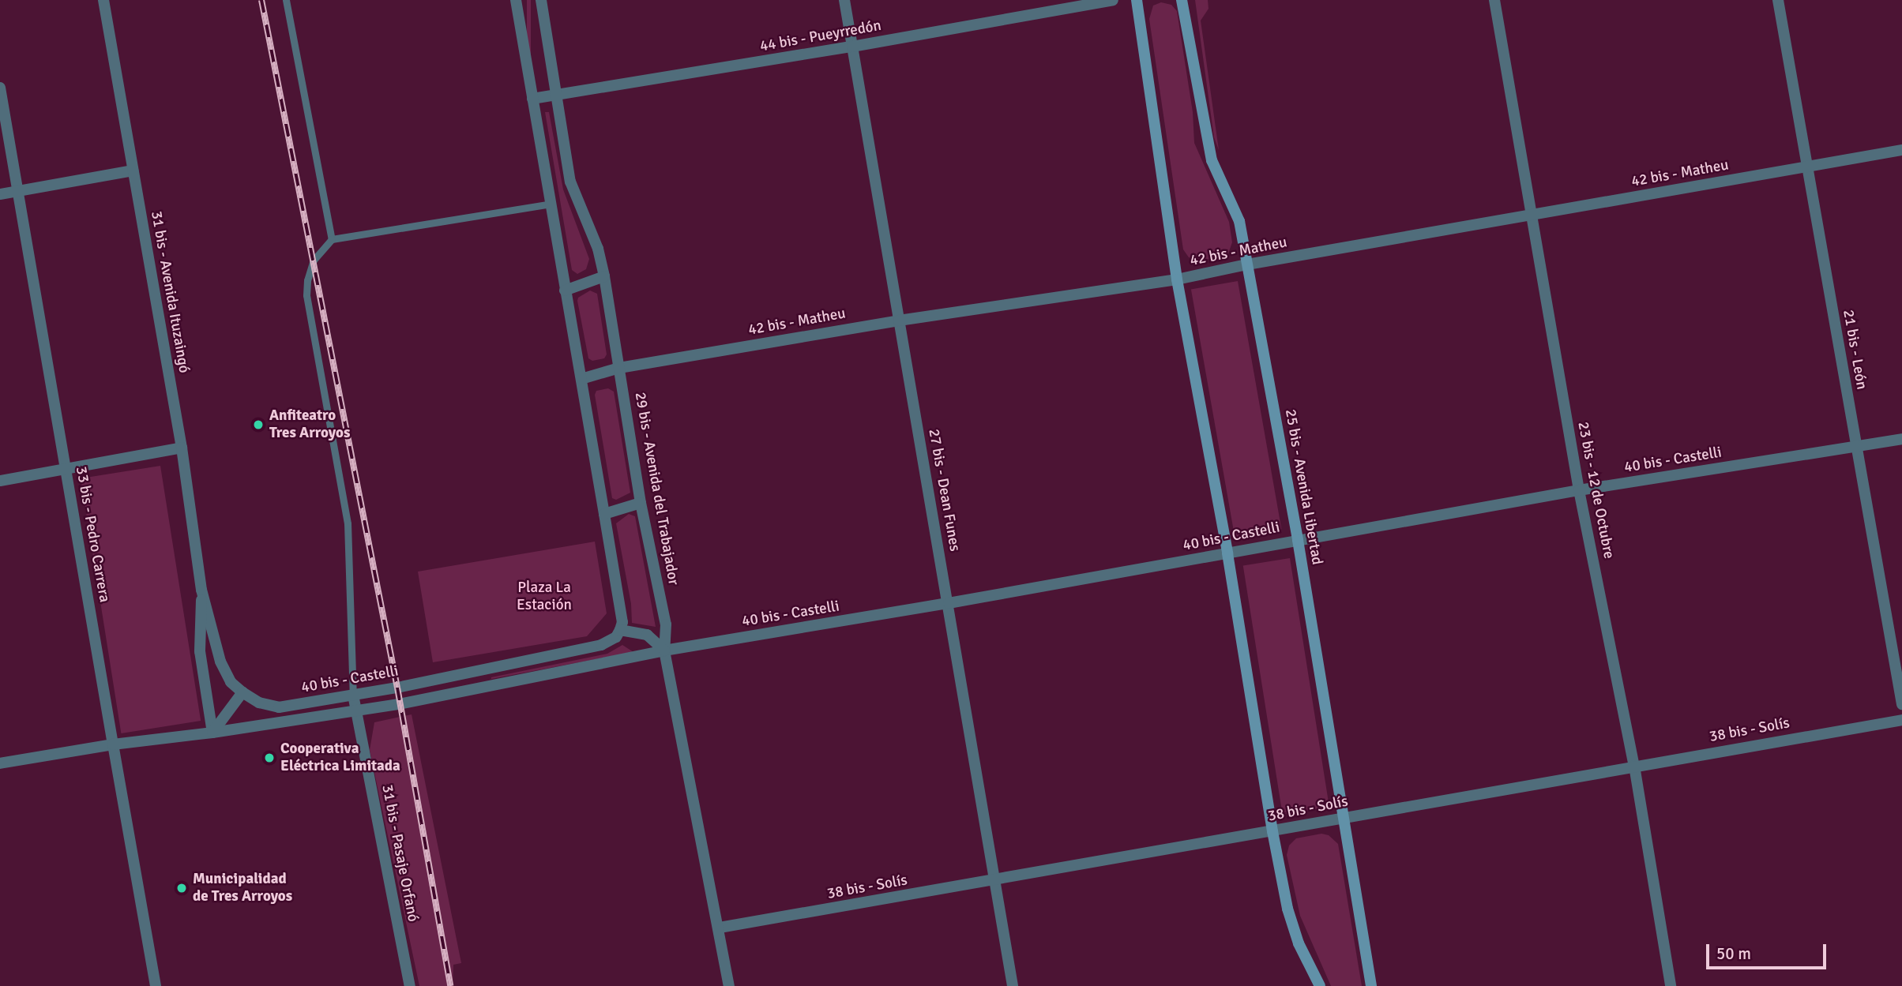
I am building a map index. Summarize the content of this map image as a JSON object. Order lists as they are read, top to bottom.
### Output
{
  "streets": {
    "main road": ["25 bis - Avenida Libertad"],
    "street": [
      "44 bis - Pueyrredón",
      "42 bis - Matheu",
      "31 bis - Avenida Ituzaingó",
      "21 bis - León",
      "40 bis - Castelli",
      "29 bis - Avenida del Trabajador",
      "27 bis - Dean Funes",
      "23 bis - 12 de Octubre",
      "33 bis - Pedro Carrera",
      "38 bis - Solís",
      "31 bis - Pasaje Orfanó"
    ]
  },
  "crossings": [
    ["44 bis - Pueyrredón", "29 bis - Avenida del Trabajador"],
    ["44 bis - Pueyrredón", "27 bis - Dean Funes"],
    ["42 bis - Matheu", "21 bis - León"],
    ["42 bis - Matheu", "25 bis - Avenida Libertad"],
    ["42 bis - Matheu", "29 bis - Avenida del Trabajador"],
    ["42 bis - Matheu", "27 bis - Dean Funes"],
    ["42 bis - Matheu", "23 bis - 12 de Octubre"],
    ["31 bis - Avenida Ituzaingó", "40 bis - Castelli"],
    ["21 bis - León", "40 bis - Castelli"],
    ["40 bis - Castelli", "25 bis - Avenida Libertad"],
    ["40 bis - Castelli", "29 bis - Avenida del Trabajador"],
    ["40 bis - Castelli", "27 bis - Dean Funes"],
    ["40 bis - Castelli", "23 bis - 12 de Octubre"],
    ["40 bis - Castelli", "33 bis - Pedro Carrera"],
    ["40 bis - Castelli", "31 bis - Pasaje Orfanó"],
    ["25 bis - Avenida Libertad", "38 bis - Solís"],
    ["29 bis - Avenida del Trabajador", "38 bis - Solís"],
    ["27 bis - Dean Funes", "38 bis - Solís"],
    ["23 bis - 12 de Octubre", "38 bis - Solís"]
  ],
  "parks": ["Plaza La Estación"],
  "places": ["Anfiteatro Tres Arroyos", "Cooperativa Eléctrica Limitada", "Municipalidad de Tres Arroyos"],
  "scale_bar": "50 m"
}
